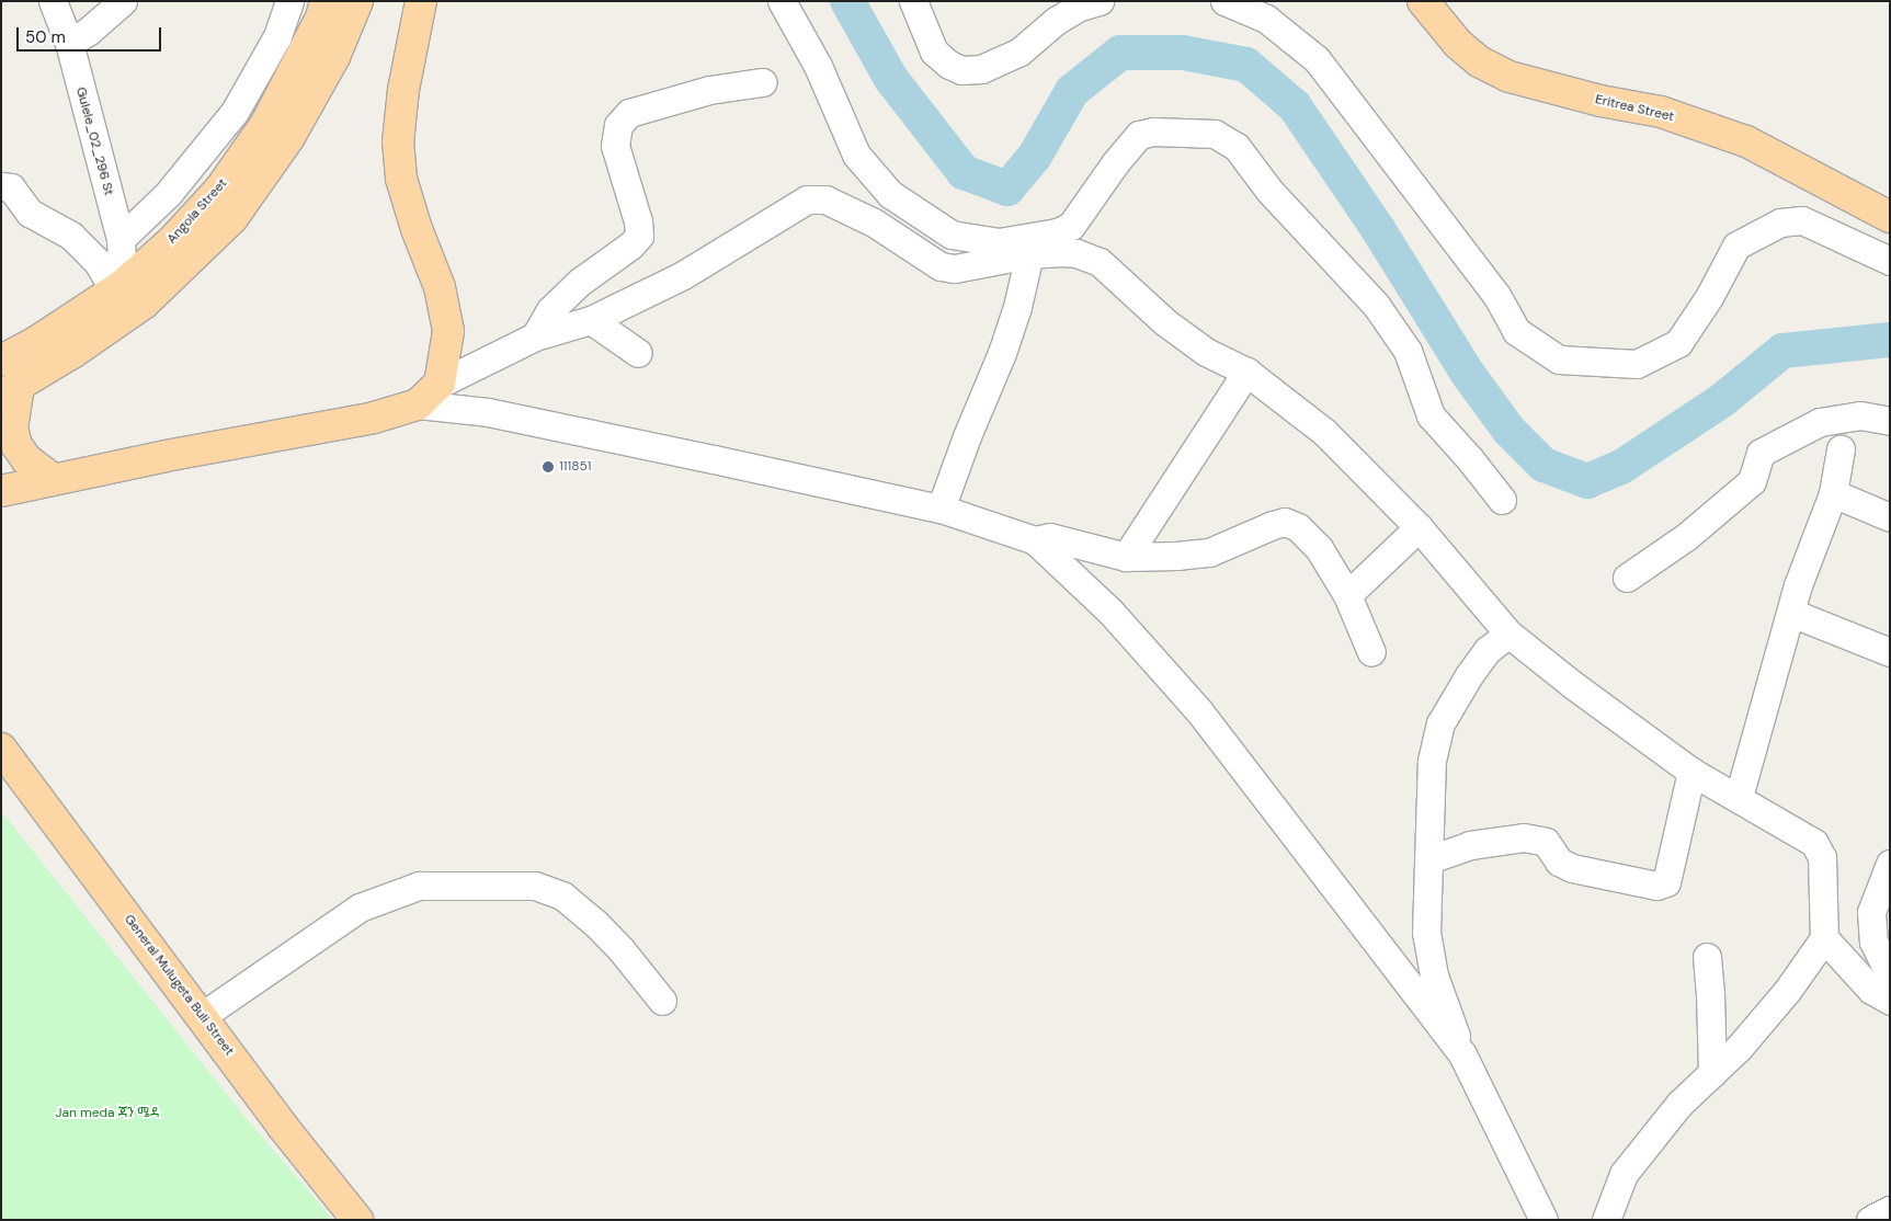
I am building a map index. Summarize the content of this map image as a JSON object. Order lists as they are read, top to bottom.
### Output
{
  "streets": {
    "main road": ["Eritrea Street", "Angola Street", "General Mulugeta Buli Street"],
    "street": ["Gulele_02_296 St"]
  },
  "crossings": [
    ["Gulele_02_296 St", "Angola Street"]
  ],
  "parks": ["Jan meda ጃን ሜዳ"],
  "places": ["111851"],
  "scale_bar": "50 m"
}
